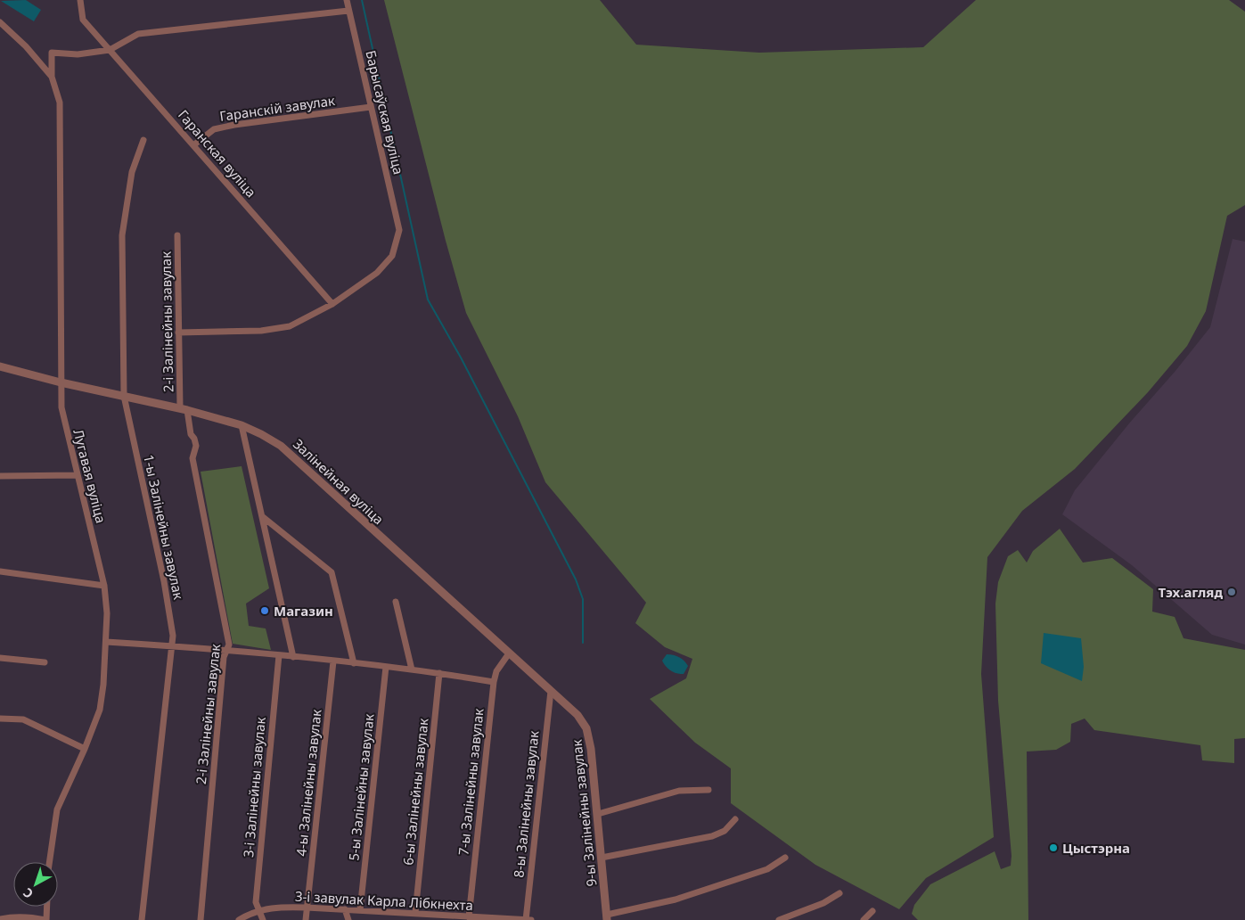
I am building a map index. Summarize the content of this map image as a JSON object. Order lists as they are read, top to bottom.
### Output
{
  "streets": {
    "street": [
      "Гаранскій завулак",
      "Барысаўская вуліца",
      "Гаранская вуліца",
      "2-і Залінейны завулак",
      "Лугавая вуліца",
      "Залінейная вуліца",
      "1-ы Залінейны завулак",
      "7-ы Залінейны завулак",
      "4-ы Залінейны завулак",
      "3-і Залінейны завулак",
      "5-ы Залінейны завулак",
      "6-ы Залінейны завулак",
      "8-ы Залінейны завулак",
      "9-ы Залінейны завулак",
      "3-і завулак Карла Лібкнехта"
    ]
  },
  "crossings": [
    ["Гаранскій завулак", "Барысаўская вуліца"],
    ["Гаранскій завулак", "Гаранская вуліца"],
    ["Барысаўская вуліца", "Гаранская вуліца"],
    ["2-і Залінейны завулак", "Залінейная вуліца"],
    ["Лугавая вуліца", "Залінейная вуліца"],
    ["Залінейная вуліца", "1-ы Залінейны завулак"],
    ["Залінейная вуліца", "7-ы Залінейны завулак"],
    ["Залінейная вуліца", "8-ы Залінейны завулак"],
    ["Залінейная вуліца", "9-ы Залінейны завулак"],
    ["7-ы Залінейны завулак", "3-і завулак Карла Лібкнехта"],
    ["4-ы Залінейны завулак", "3-і завулак Карла Лібкнехта"],
    ["3-і Залінейны завулак", "3-і завулак Карла Лібкнехта"],
    ["5-ы Залінейны завулак", "3-і завулак Карла Лібкнехта"],
    ["6-ы Залінейны завулак", "3-і завулак Карла Лібкнехта"],
    ["8-ы Залінейны завулак", "9-ы Залінейны завулак"],
    ["8-ы Залінейны завулак", "3-і завулак Карла Лібкнехта"]
  ],
  "places": ["Тэх.агляд", "Магазин", "Цыстэрна"],
  "north": "bottom left"
}
